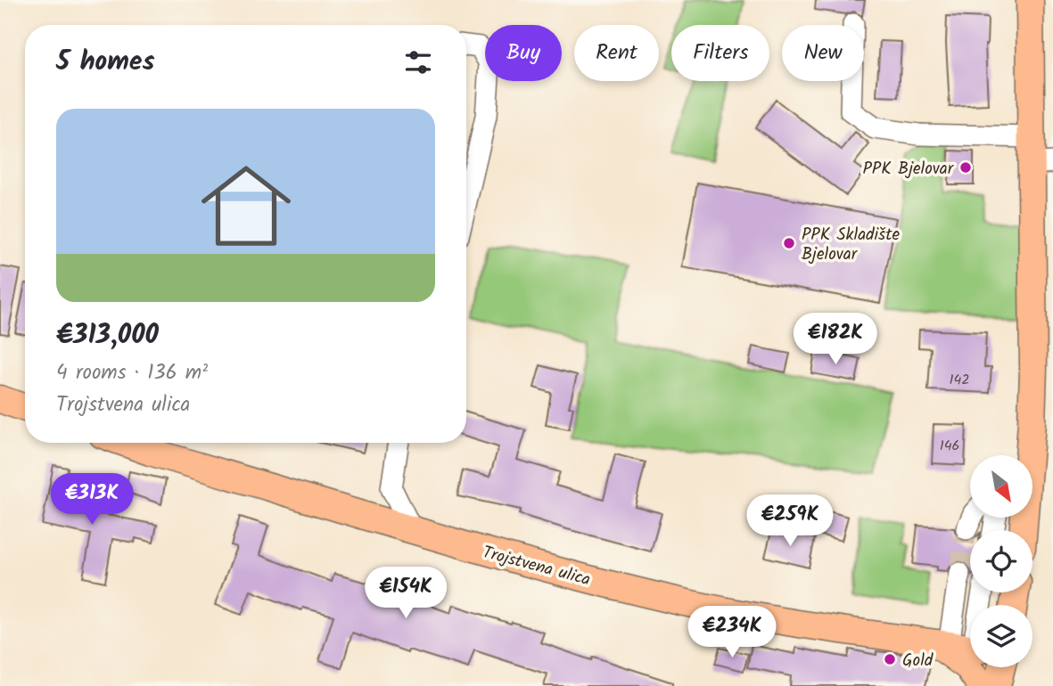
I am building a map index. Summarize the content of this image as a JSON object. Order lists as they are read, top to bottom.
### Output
{
  "streets": {
    "main road": ["Trojstvena ulica"]
  },
  "places": ["PPK Bjelovar", "PPK Skladište Bjelovar", "Gold"],
  "house_numbers": ["142", "146"],
  "north": "bottom right",
  "page": {
    "chip": [
      "Buy",
      "Rent",
      "Filters",
      "New"
    ],
    "heading": "5 homes",
    "list": [
      {
        "name": "€313,000",
        "note": "4 rooms · 136 m² · Trojstvena ulica"
      }
    ],
    "price": [
      "€182K",
      "€313K",
      "€259K",
      "€154K",
      "€234K"
    ]
  }
}
